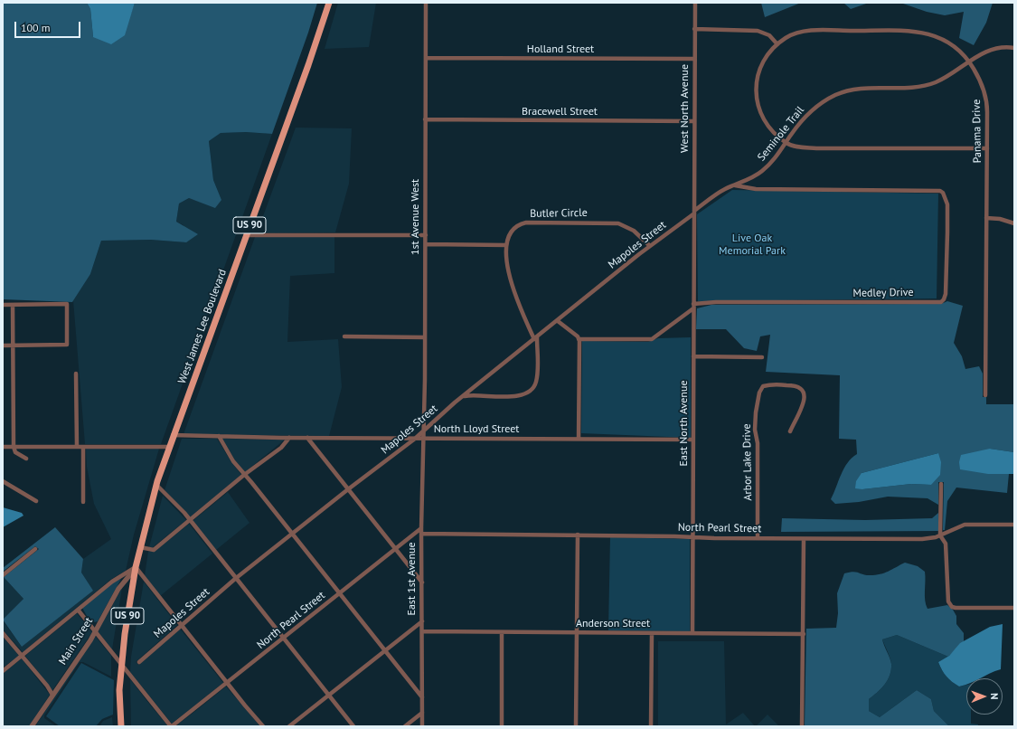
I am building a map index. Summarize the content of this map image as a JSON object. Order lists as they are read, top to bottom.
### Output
{
  "streets": {
    "main road": ["US 90", "West James Lee Boulevard"],
    "street": [
      "Holland Street",
      "West North Avenue",
      "Bracewell Street",
      "Panama Drive",
      "Seminole Trail",
      "Butler Circle",
      "1st Avenue West",
      "Mapoles Street",
      "Medley Drive",
      "East North Avenue",
      "North Lloyd Street",
      "Arbor Lake Drive",
      "North Pearl Street",
      "East 1st Avenue",
      "Anderson Street",
      "Main Street"
    ]
  },
  "crossings": [
    ["Holland Street", "West North Avenue"],
    ["Holland Street", "1st Avenue West"],
    ["West North Avenue", "Bracewell Street"],
    ["West North Avenue", "Seminole Trail"],
    ["West North Avenue", "Mapoles Street"],
    ["West North Avenue", "East North Avenue"],
    ["Bracewell Street", "1st Avenue West"],
    ["Panama Drive", "Seminole Trail"],
    ["Seminole Trail", "Mapoles Street"],
    ["Seminole Trail", "Medley Drive"],
    ["Seminole Trail", "East North Avenue"],
    ["Butler Circle", "Mapoles Street"],
    ["1st Avenue West", "Mapoles Street"],
    ["1st Avenue West", "East 1st Avenue"],
    ["US 90", "West James Lee Boulevard"],
    ["Mapoles Street", "East North Avenue"],
    ["Mapoles Street", "North Lloyd Street"],
    ["Mapoles Street", "East 1st Avenue"],
    ["Medley Drive", "East North Avenue"],
    ["West James Lee Boulevard", "North Lloyd Street"],
    ["West James Lee Boulevard", "Main Street"],
    ["East North Avenue", "North Lloyd Street"],
    ["East North Avenue", "North Pearl Street"],
    ["East North Avenue", "Anderson Street"],
    ["North Lloyd Street", "East 1st Avenue"],
    ["Arbor Lake Drive", "North Pearl Street"],
    ["North Pearl Street", "East 1st Avenue"],
    ["East 1st Avenue", "Anderson Street"]
  ],
  "parks": ["Live Oak Memorial Park"],
  "scale_bar": "100 m",
  "north": "right"
}
